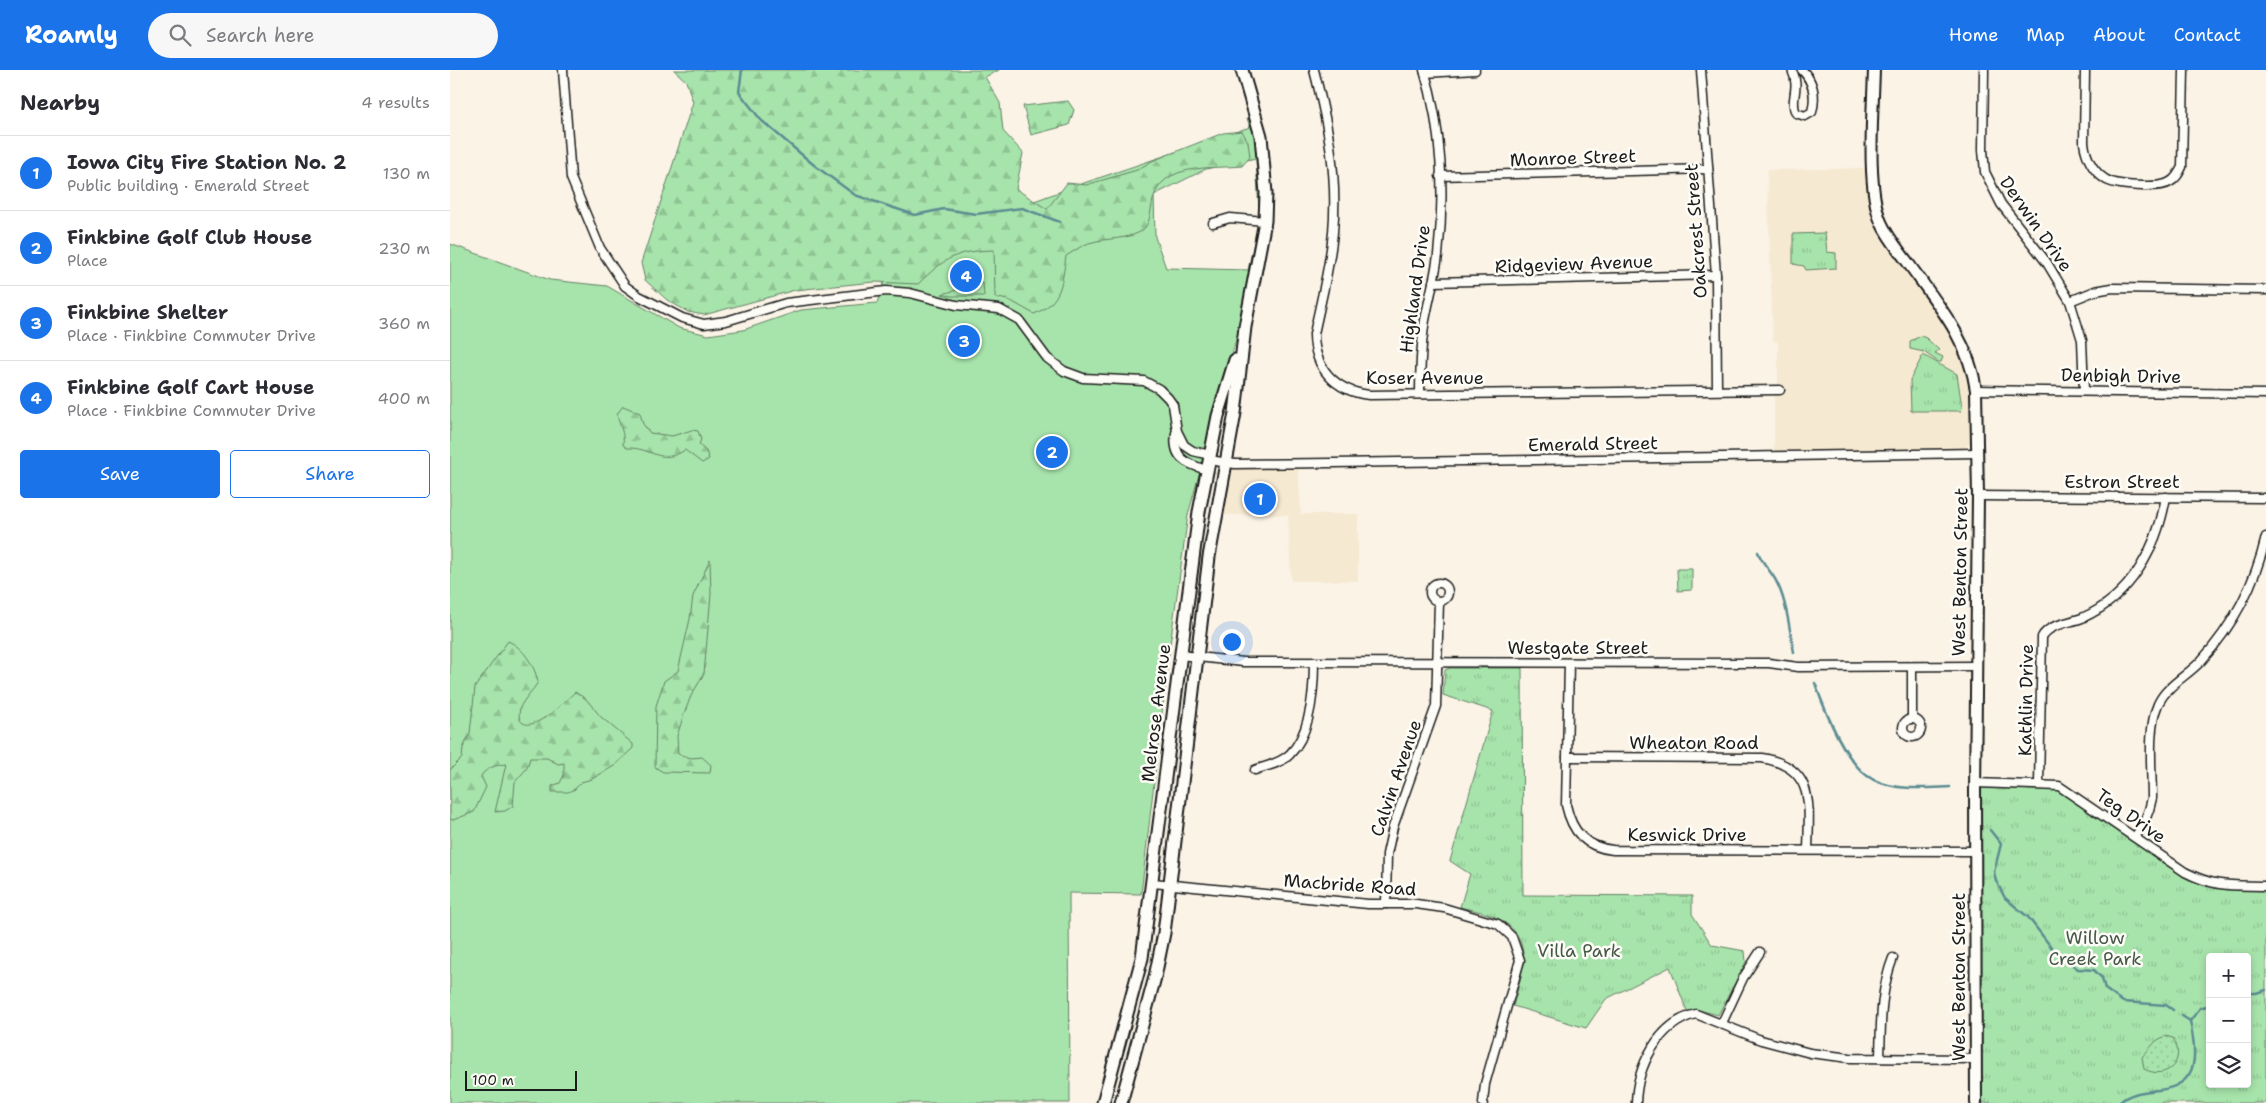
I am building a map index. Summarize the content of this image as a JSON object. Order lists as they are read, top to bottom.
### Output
{
  "streets": {
    "main road": ["Melrose Avenue"],
    "street": [
      "Monroe Street",
      "Derwin Drive",
      "Oakcrest Street",
      "Ridgeview Avenue",
      "Highland Drive",
      "Denbigh Drive",
      "Koser Avenue",
      "Emerald Street",
      "Estron Street",
      "West Benton Street",
      "Westgate Street",
      "Kathlin Drive",
      "Wheaton Road",
      "Calvin Avenue",
      "Teg Drive",
      "Keswick Drive",
      "Macbride Road"
    ]
  },
  "crossings": [
    ["Monroe Street", "Oakcrest Street"],
    ["Monroe Street", "Highland Drive"],
    ["Derwin Drive", "Denbigh Drive"],
    ["Oakcrest Street", "Ridgeview Avenue"],
    ["Oakcrest Street", "Koser Avenue"],
    ["Ridgeview Avenue", "Highland Drive"],
    ["Highland Drive", "Koser Avenue"],
    ["Denbigh Drive", "West Benton Street"],
    ["Emerald Street", "West Benton Street"],
    ["Emerald Street", "Melrose Avenue"],
    ["Estron Street", "West Benton Street"],
    ["Estron Street", "Kathlin Drive"],
    ["West Benton Street", "Westgate Street"],
    ["West Benton Street", "Teg Drive"],
    ["West Benton Street", "Keswick Drive"],
    ["Westgate Street", "Melrose Avenue"],
    ["Westgate Street", "Calvin Avenue"],
    ["Westgate Street", "Keswick Drive"],
    ["Kathlin Drive", "Teg Drive"],
    ["Melrose Avenue", "Macbride Road"],
    ["Wheaton Road", "Keswick Drive"],
    ["Calvin Avenue", "Macbride Road"]
  ],
  "parks": ["Willow Creek Park", "Villa Park"],
  "scale_bar": "100 m",
  "page": {
    "header": "Roamly",
    "search": "Search here",
    "nav": [
      "Home",
      "Map",
      "About",
      "Contact"
    ],
    "heading": ["Nearby", "4 results"],
    "list": [
      {
        "mark": "1",
        "name": "Iowa City Fire Station No. 2",
        "note": "Public building · Emerald Street",
        "value": "130 m"
      },
      {
        "mark": "2",
        "name": "Finkbine Golf Club House",
        "note": "Place",
        "value": "230 m"
      },
      {
        "mark": "3",
        "name": "Finkbine Shelter",
        "note": "Place · Finkbine Commuter Drive",
        "value": "360 m"
      },
      {
        "mark": "4",
        "name": "Finkbine Golf Cart House",
        "note": "Place · Finkbine Commuter Drive",
        "value": "400 m"
      }
    ],
    "pins": [
      "4",
      "3",
      "2",
      "1"
    ],
    "buttons": ["Save", "Share"],
    "map_buttons": ["+", "−"],
    "scale": "100 m"
  }
}
